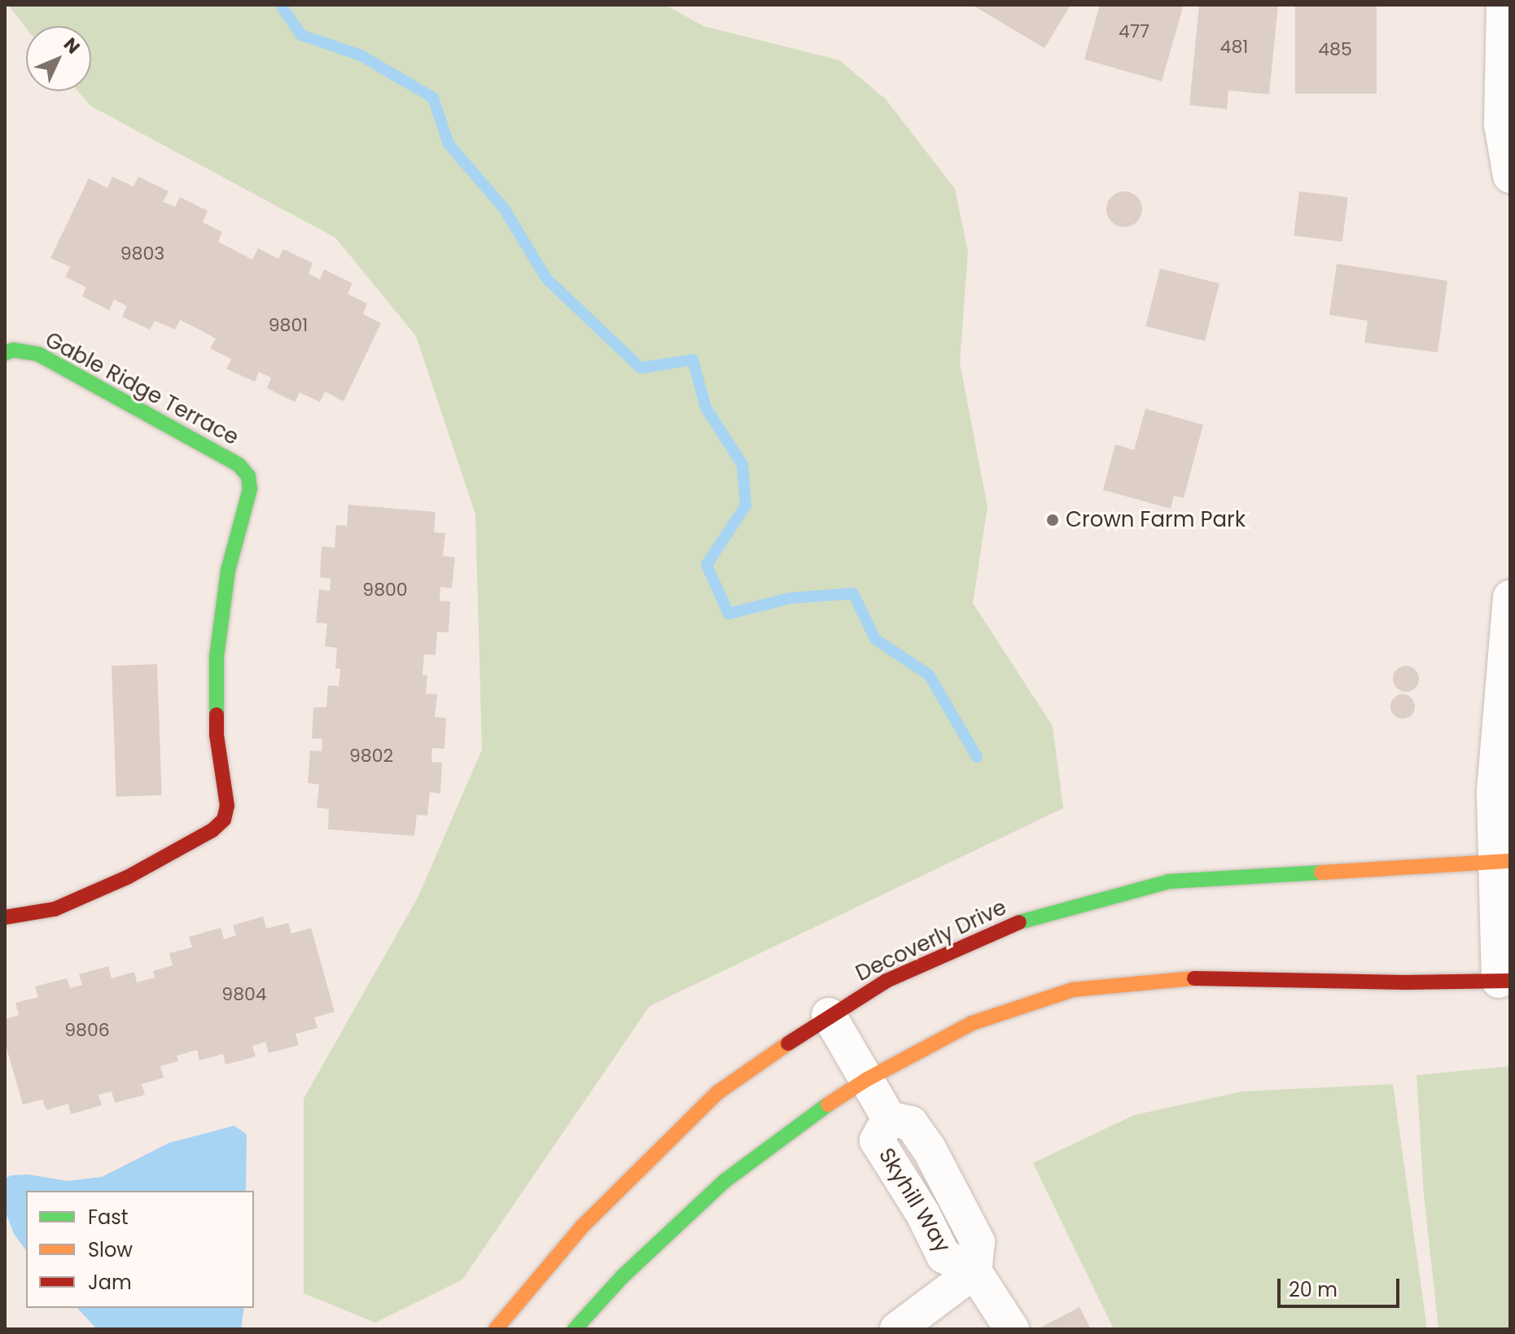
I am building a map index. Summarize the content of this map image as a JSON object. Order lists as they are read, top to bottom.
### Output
{
  "streets": {
    "street": ["Gable Ridge Terrace", "Decoverly Drive", "Skyhill Way"]
  },
  "crossings": [
    ["Decoverly Drive", "Skyhill Way"]
  ],
  "places": ["Crown Farm Park"],
  "house_numbers": [
    "477",
    "481",
    "485",
    "9803",
    "9801",
    "9800",
    "9802",
    "9804",
    "9806"
  ],
  "legend": ["Fast", "Slow", "Jam"],
  "scale_bar": "20 m",
  "north": "top right"
}
